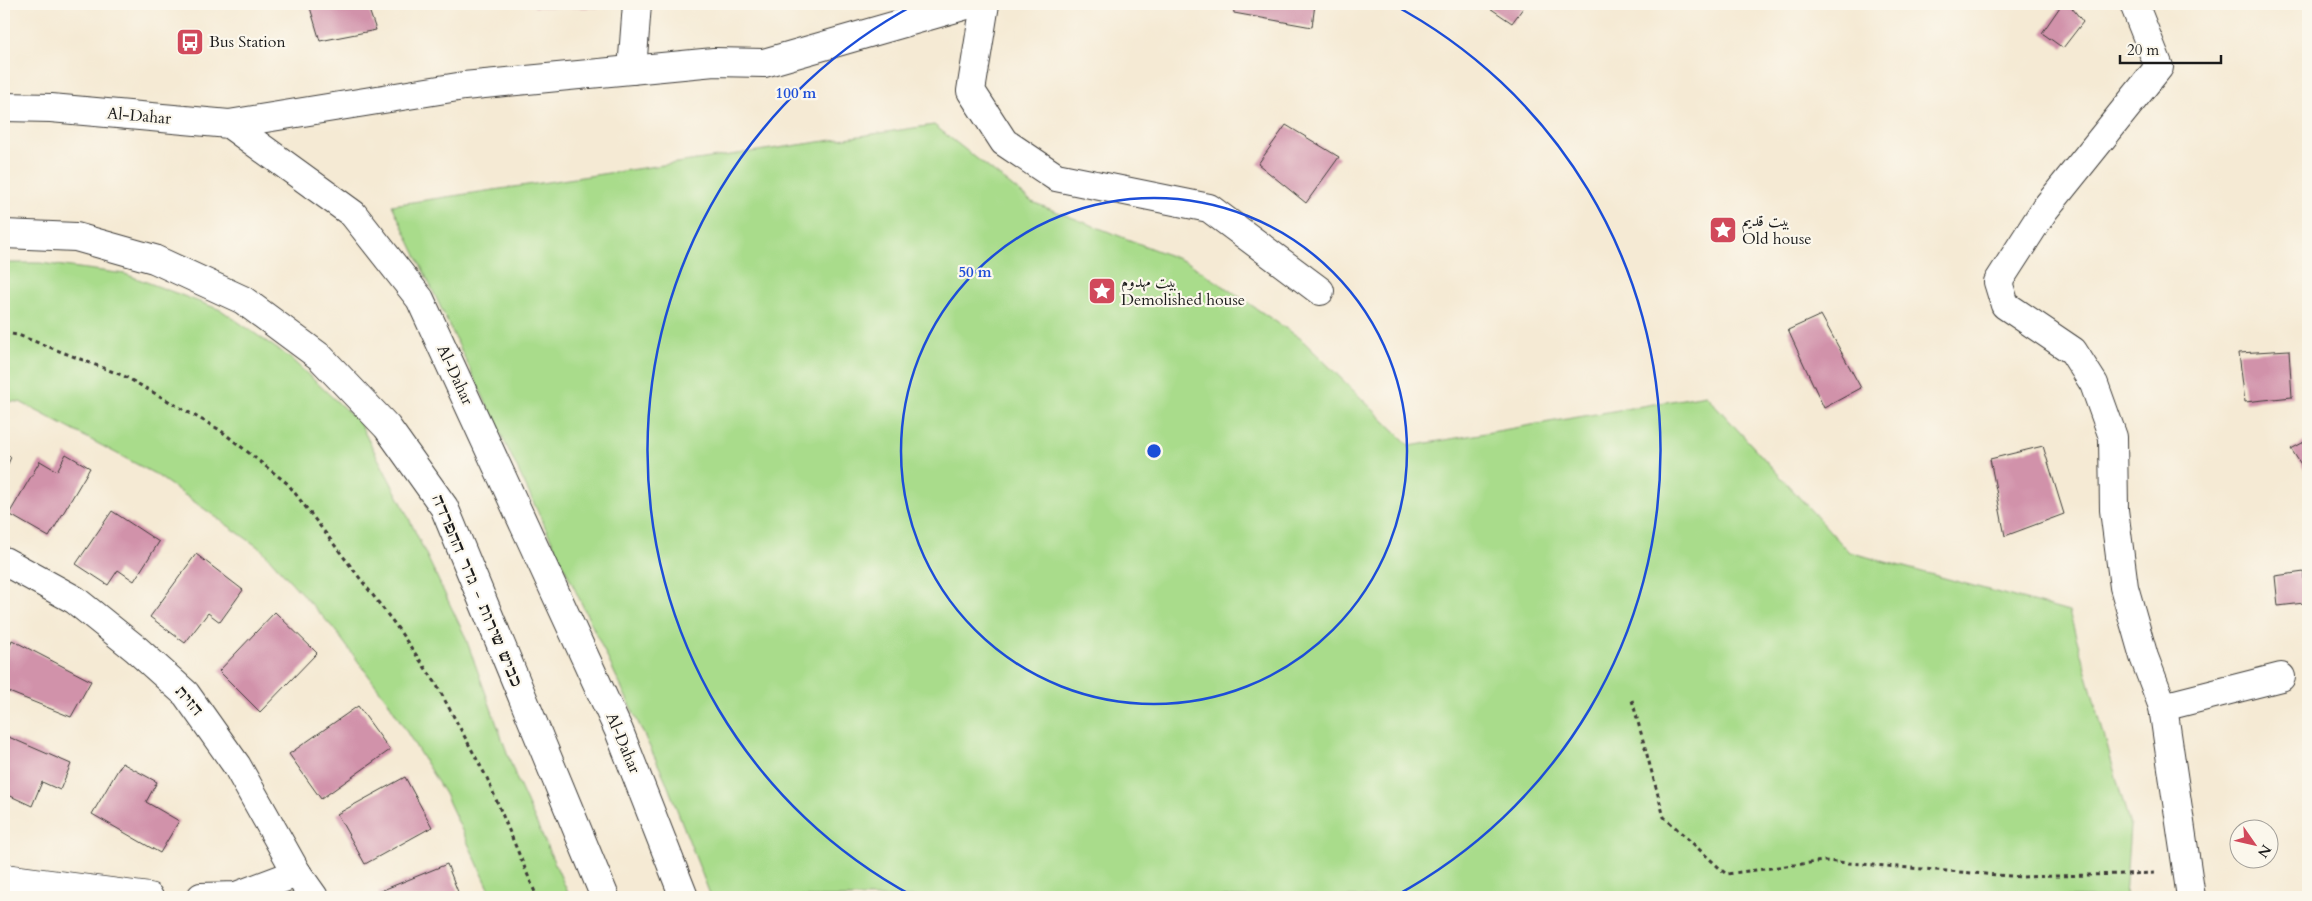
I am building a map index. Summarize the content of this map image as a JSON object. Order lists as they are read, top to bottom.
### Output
{
  "streets": {
    "street": ["Al-Dahar", "כביש שירות - גדר ההפרדה", "הזית"]
  },
  "places": {
    "bus stop": ["Bus Station"],
    "place": ["بيت قديم Old house", "بيت مهدوم Demolished house"]
  },
  "scale_bar": "20 m",
  "north": "bottom right",
  "rings": ["100 m", "50 m"]
}
